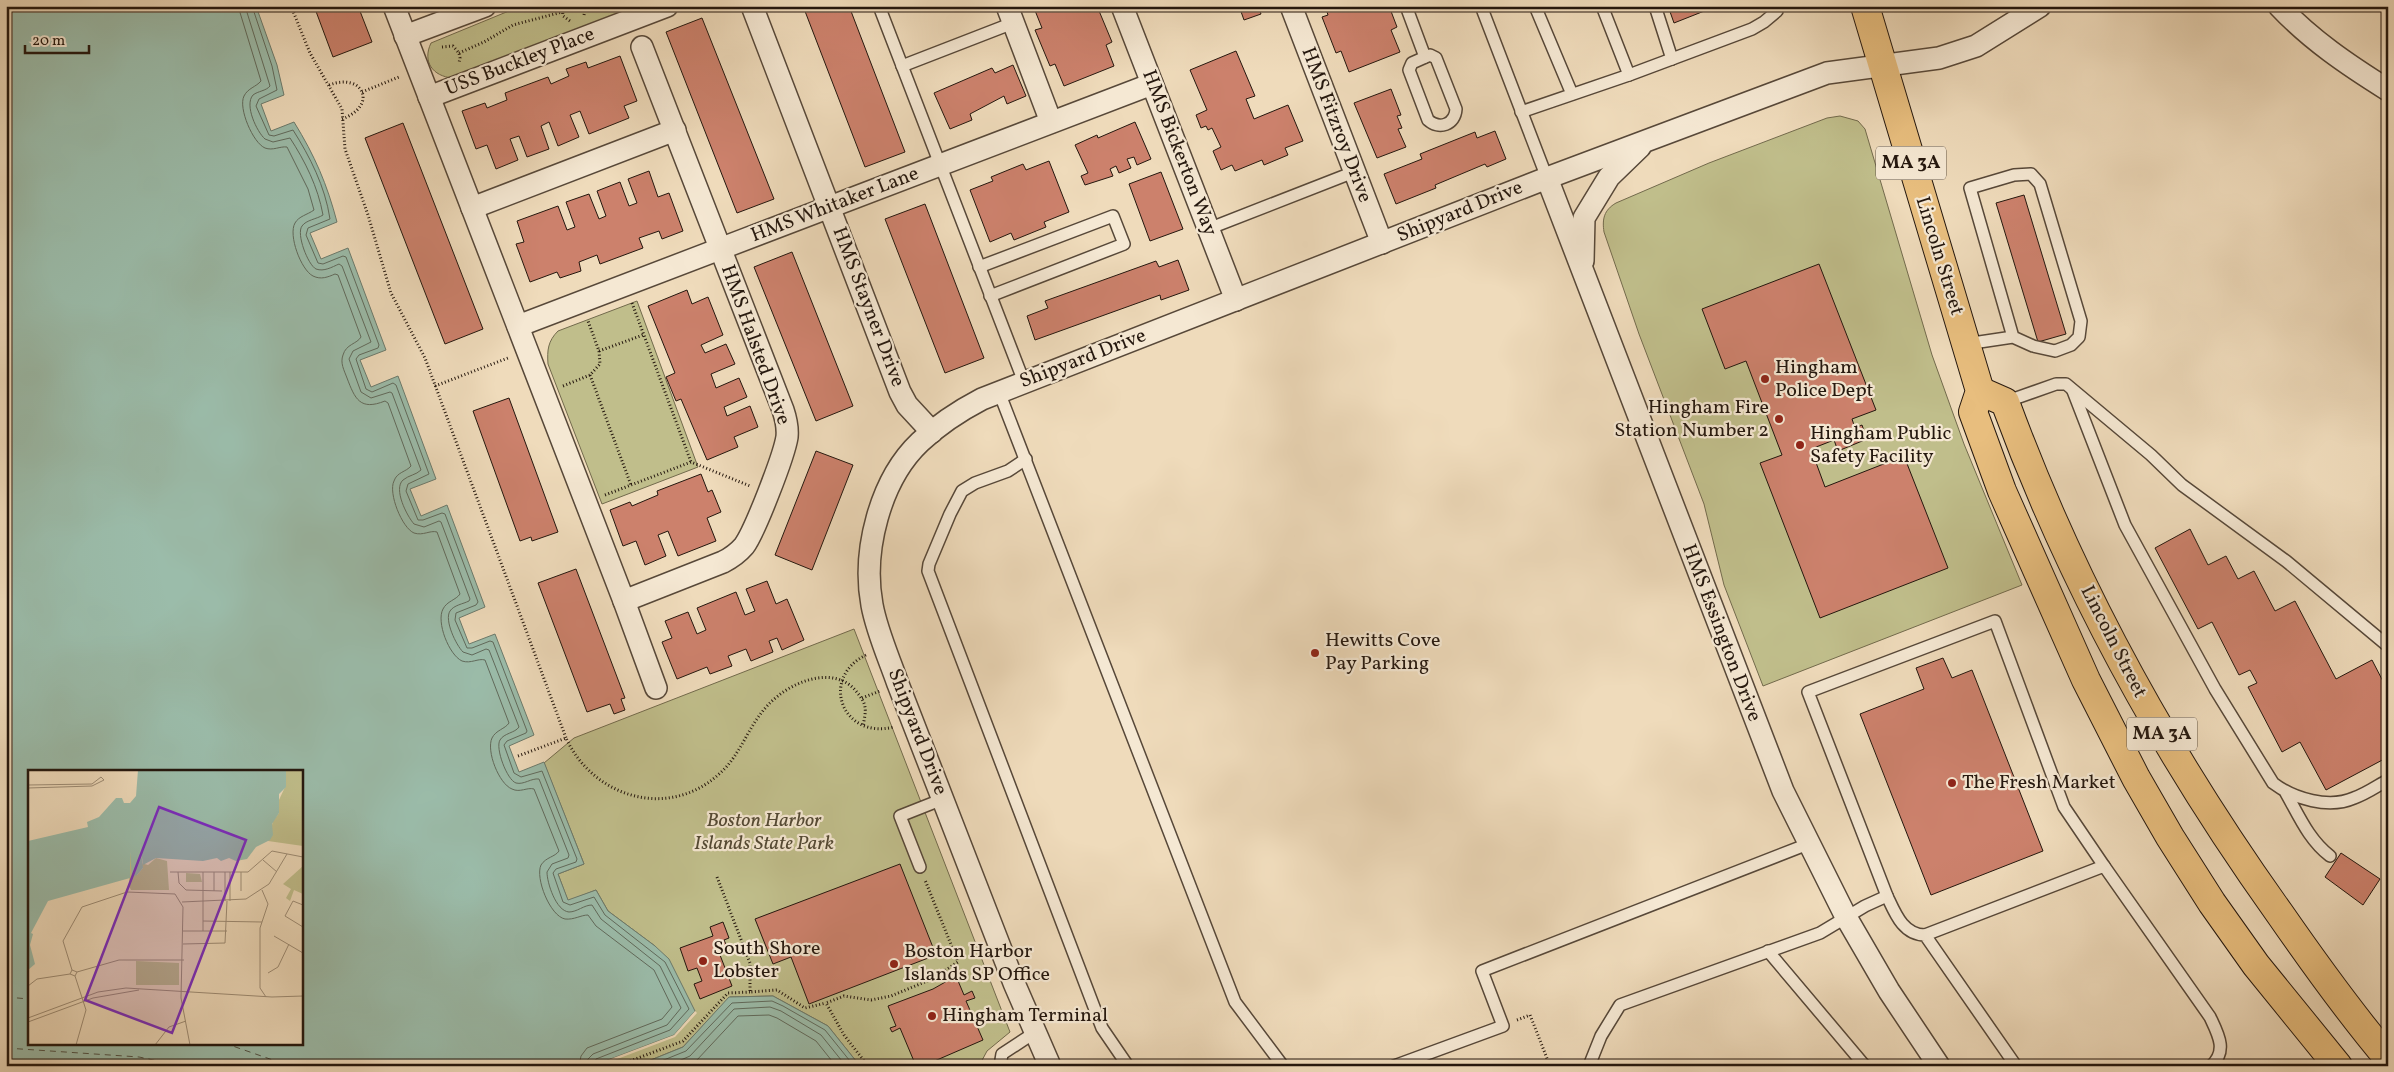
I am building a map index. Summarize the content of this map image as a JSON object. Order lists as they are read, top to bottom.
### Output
{
  "streets": {
    "main road": ["MA 3A", "Lincoln Street"],
    "street": [
      "USS Buckley Place",
      "HMS Fitzroy Drive",
      "HMS Bickerton Way",
      "HMS Whitaker Lane",
      "Shipyard Drive",
      "HMS Stayner Drive",
      "HMS Halsted Drive",
      "HMS Essington Drive"
    ]
  },
  "crossings": [
    ["HMS Fitzroy Drive", "Shipyard Drive"],
    ["HMS Bickerton Way", "HMS Whitaker Lane"],
    ["HMS Bickerton Way", "Shipyard Drive"],
    ["HMS Whitaker Lane", "HMS Stayner Drive"],
    ["HMS Whitaker Lane", "HMS Halsted Drive"],
    ["Shipyard Drive", "Lincoln Street"],
    ["Shipyard Drive", "HMS Stayner Drive"],
    ["Shipyard Drive", "HMS Essington Drive"]
  ],
  "parks": ["Boston Harbor Islands State Park"],
  "places": [
    "Hingham Police Dept",
    "Hingham Fire Station Number 2",
    "Hingham Public Safety Facility",
    "Hewitts Cove Pay Parking",
    "The Fresh Market",
    "South Shore Lobster",
    "Boston Harbor Islands SP Office",
    "Hingham Terminal"
  ],
  "scale_bar": "20 m"
}
